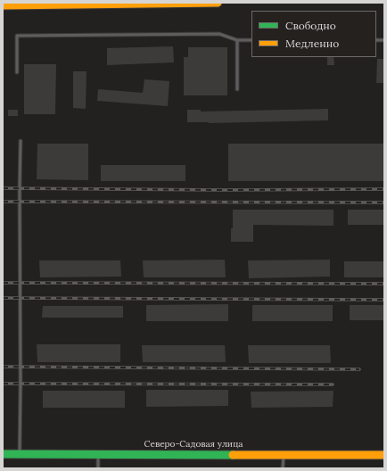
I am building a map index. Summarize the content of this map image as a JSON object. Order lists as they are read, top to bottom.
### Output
{
  "streets": {
    "street": ["Северо-Садовая улица"]
  },
  "legend": ["Свободно", "Медленно"]
}
